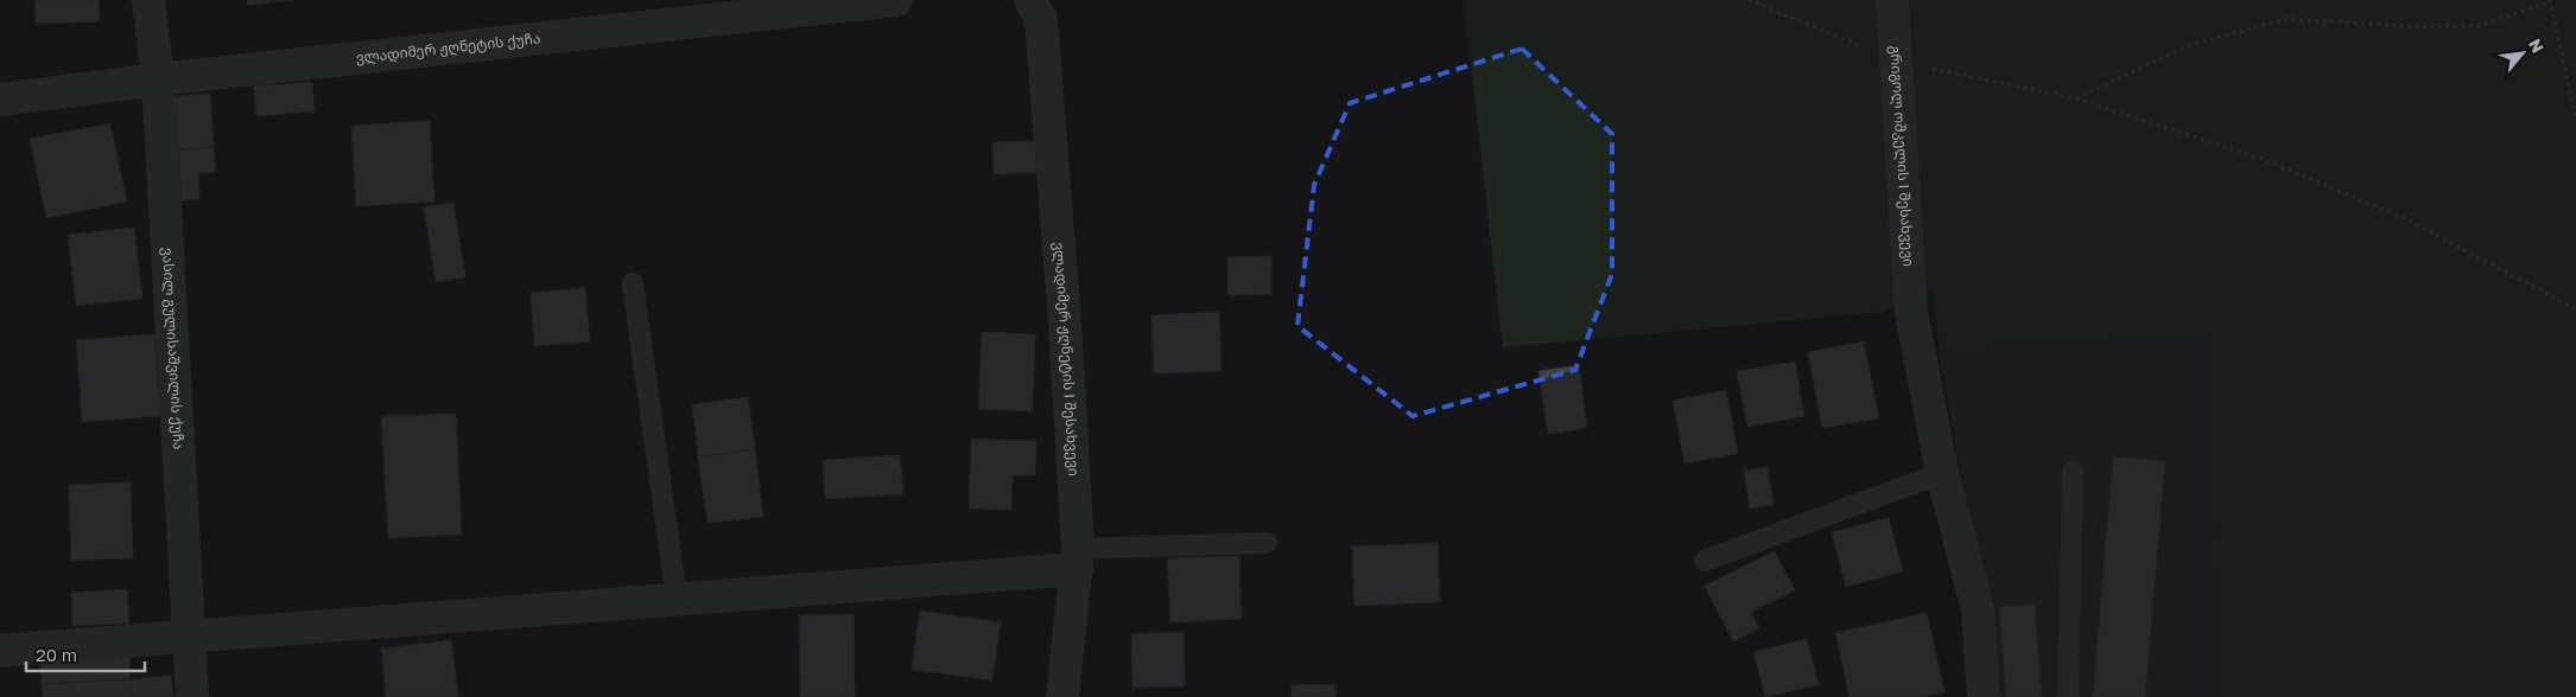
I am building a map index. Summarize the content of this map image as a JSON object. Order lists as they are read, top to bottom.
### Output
{
  "streets": {
    "street": [
      "ვლადიმერ ჟღნეტის ქუჩა",
      "გრიგოლ ოშკელის I შესახვევი",
      "ვასილ გულისაშვილის ქუჩა",
      "ვლადიმერ ჟღნეტის I შესახვევი"
    ]
  },
  "crossings": [
    ["ვლადიმერ ჟღნეტის ქუჩა", "ვასილ გულისაშვილის ქუჩა"]
  ],
  "scale_bar": "20 m",
  "north": "top right"
}
